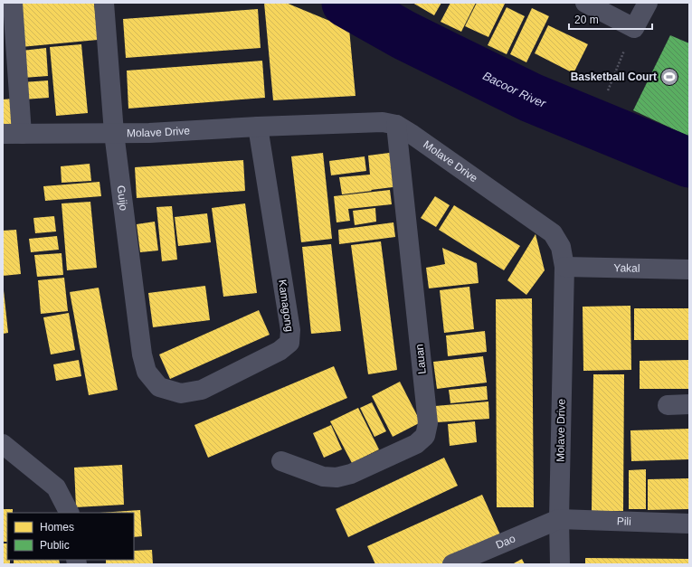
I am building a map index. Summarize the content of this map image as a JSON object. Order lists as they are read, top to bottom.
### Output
{
  "streets": {
    "street": [
      "Molave Drive",
      "Guijo",
      "Yakal",
      "Kamagong",
      "Lauan",
      "Pili",
      "Dao"
    ]
  },
  "crossings": [
    ["Molave Drive", "Guijo"],
    ["Molave Drive", "Yakal"],
    ["Molave Drive", "Kamagong"],
    ["Molave Drive", "Lauan"],
    ["Molave Drive", "Pili"],
    ["Molave Drive", "Dao"],
    ["Guijo", "Kamagong"],
    ["Pili", "Dao"]
  ],
  "water": ["Bacoor River"],
  "places": {
    "sports": ["Basketball Court"]
  },
  "legend": ["Homes", "Public"],
  "scale_bar": "20 m"
}
